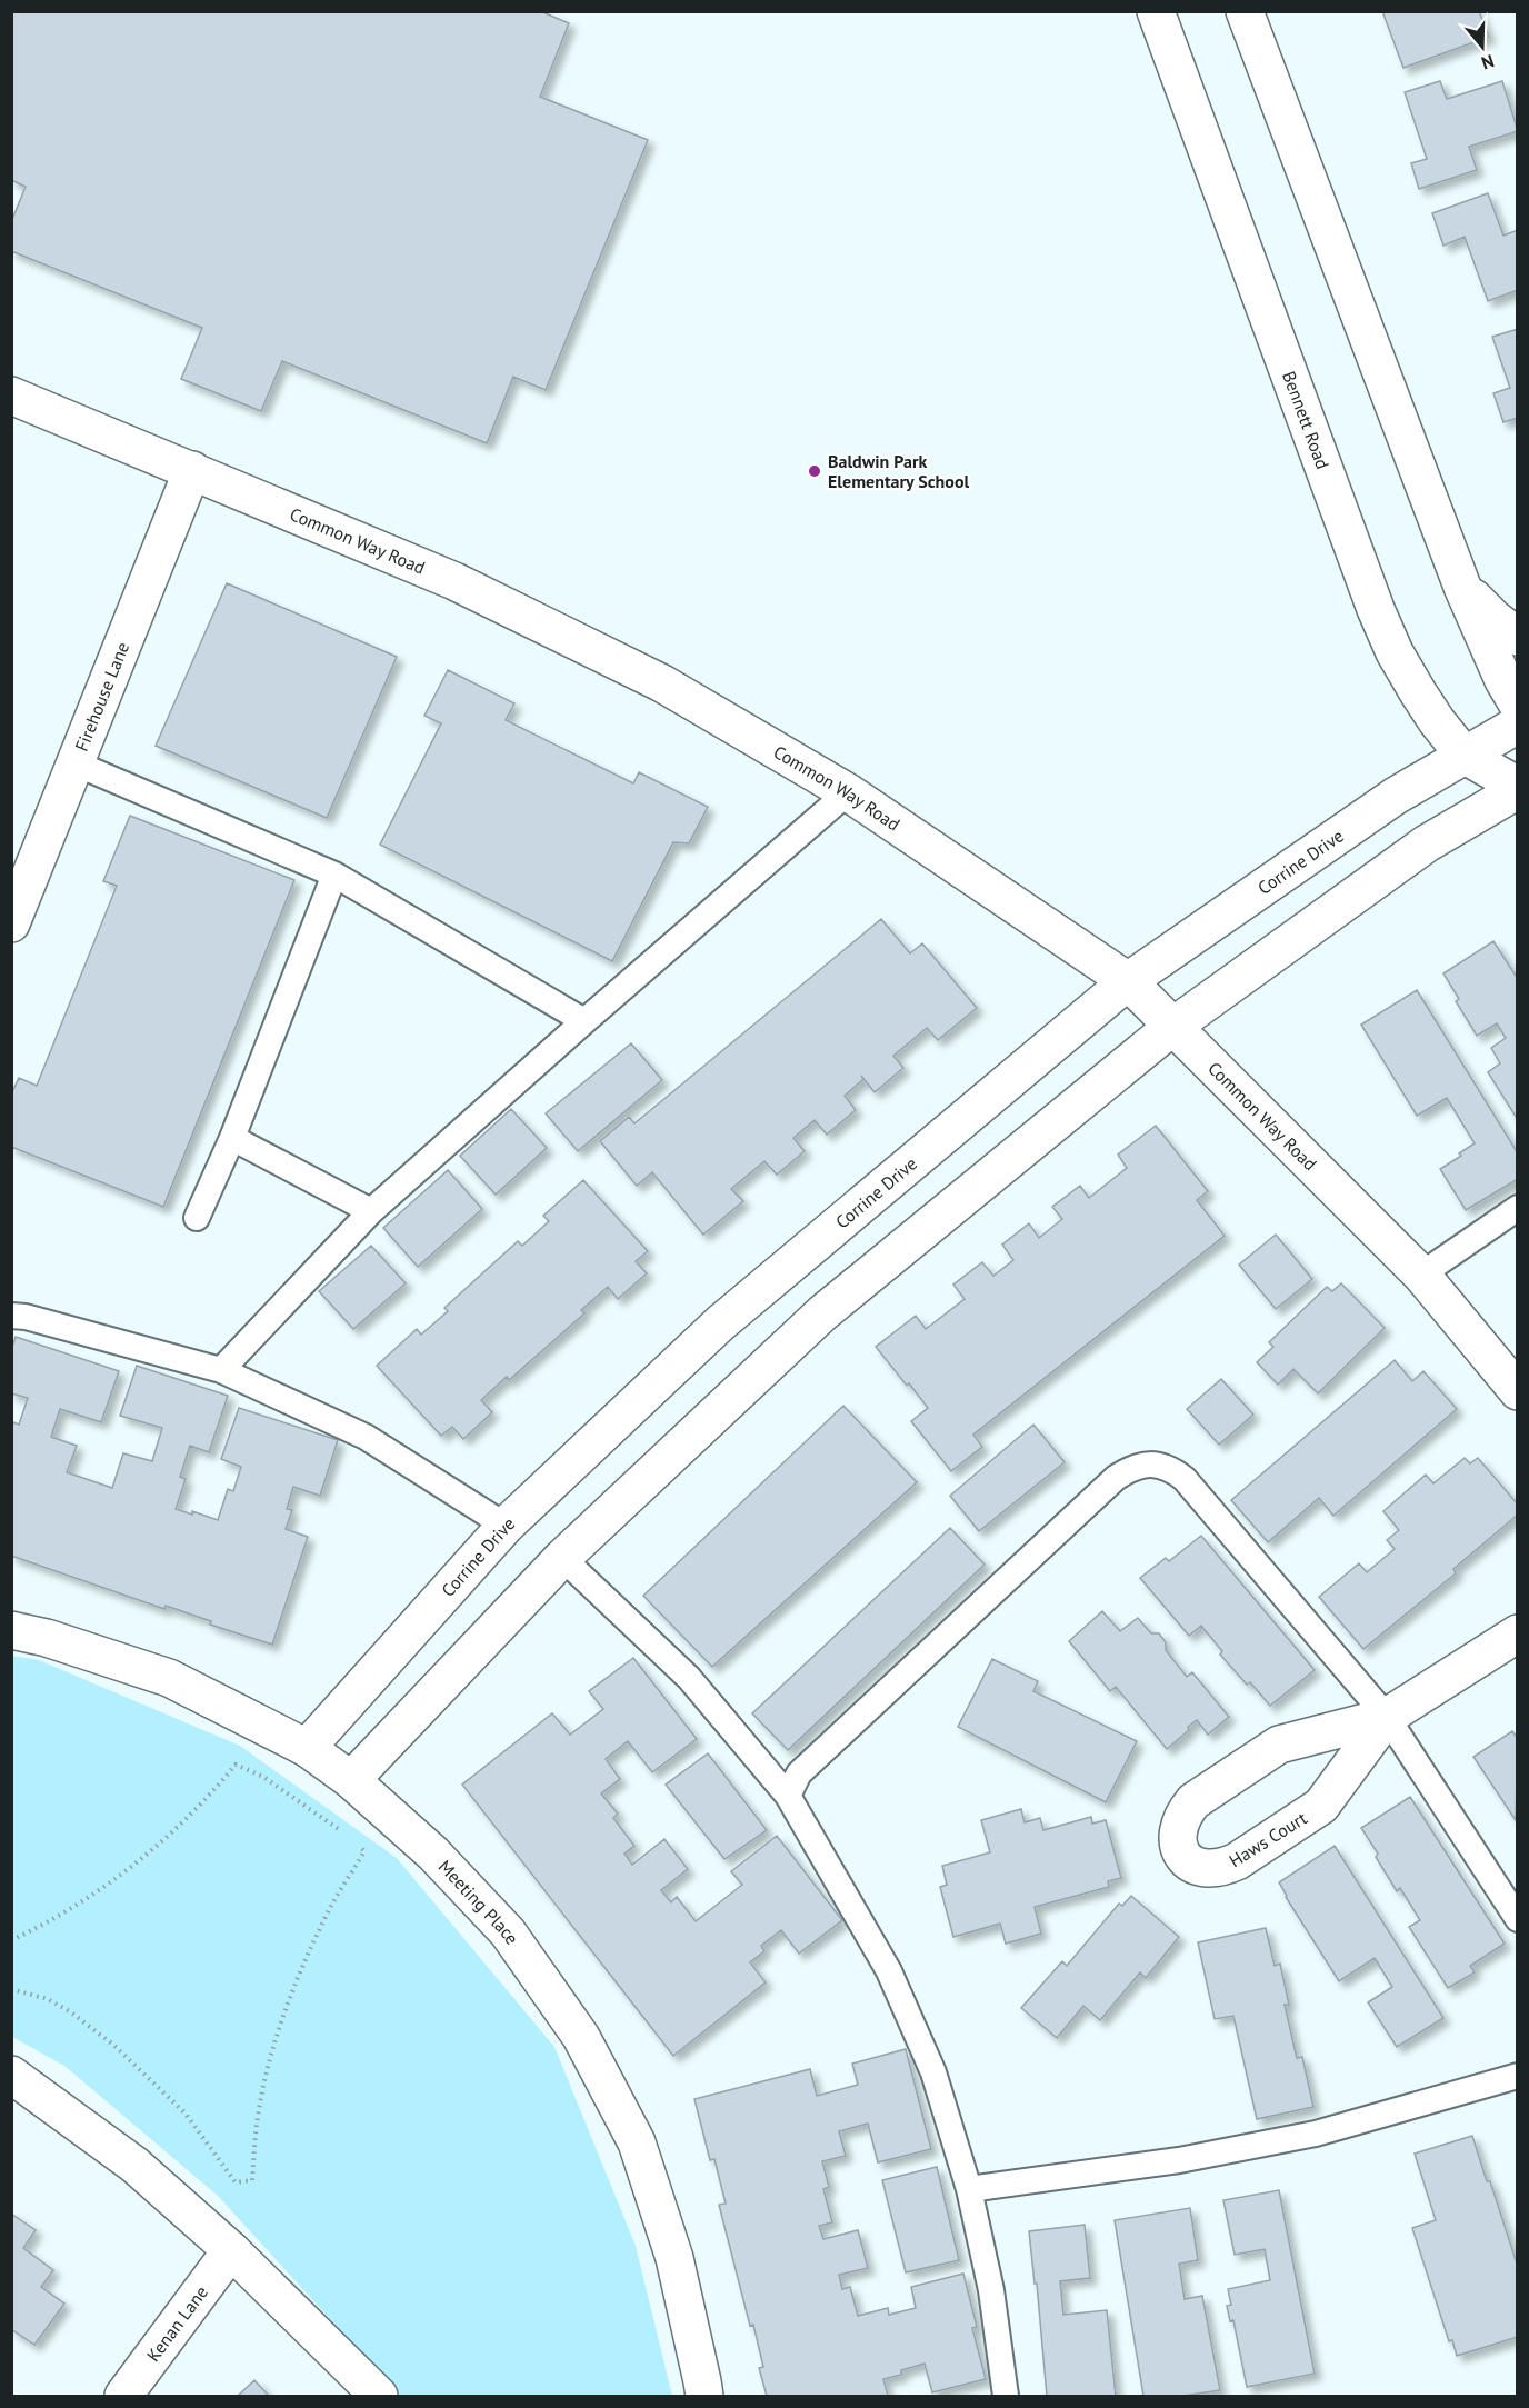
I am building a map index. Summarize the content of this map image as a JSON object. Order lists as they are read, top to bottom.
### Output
{
  "streets": {
    "street": [
      "Bennett Road",
      "Common Way Road",
      "Firehouse Lane",
      "Corrine Drive",
      "Haws Court",
      "Meeting Place",
      "Kenan Lane"
    ]
  },
  "crossings": [
    ["Bennett Road", "Corrine Drive"],
    ["Common Way Road", "Firehouse Lane"],
    ["Common Way Road", "Corrine Drive"],
    ["Corrine Drive", "Meeting Place"]
  ],
  "places": ["Baldwin Park Elementary School"],
  "north": "bottom"
}
